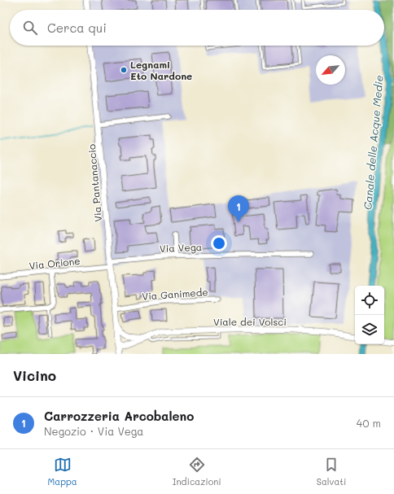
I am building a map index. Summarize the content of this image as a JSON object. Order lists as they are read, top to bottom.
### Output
{
  "streets": {
    "street": [
      "Via Pantanaccio",
      "Via Vega",
      "Via Orione",
      "Via Ganimede",
      "Viale dei Volsci"
    ]
  },
  "crossings": [
    ["Via Pantanaccio", "Via Vega"],
    ["Via Pantanaccio", "Via Orione"],
    ["Via Pantanaccio", "Via Ganimede"],
    ["Via Pantanaccio", "Viale dei Volsci"],
    ["Via Vega", "Via Orione"]
  ],
  "water": ["Canale delle Acque Medie"],
  "places": ["Legnami Eto Nardone"],
  "north": "bottom left",
  "page": {
    "search": "Cerca qui",
    "pins": "1",
    "heading": "Vicino",
    "list": [
      {
        "mark": "1",
        "name": "Carrozzeria Arcobaleno",
        "note": "Negozio · Via Vega",
        "value": "40 m"
      }
    ],
    "nav": ["Mappa", "Indicazioni", "Salvati"]
  }
}
